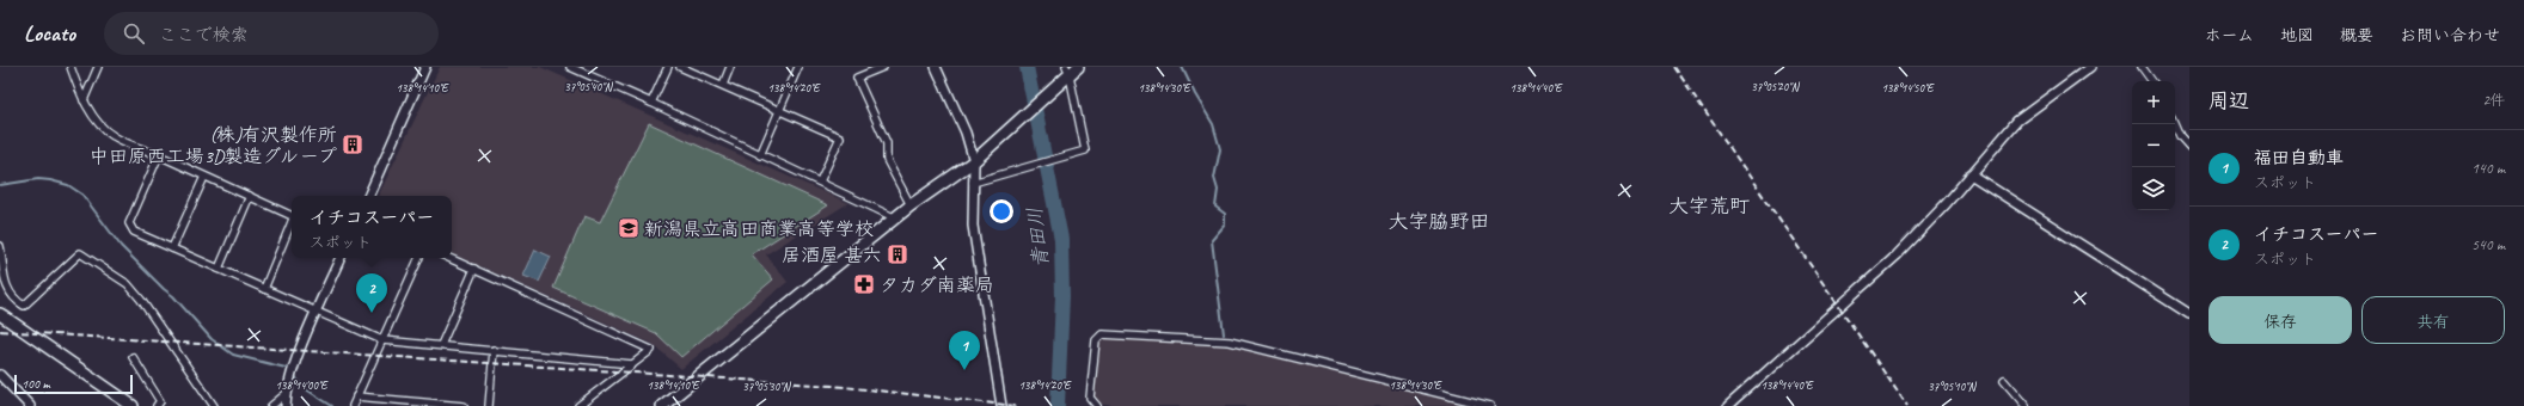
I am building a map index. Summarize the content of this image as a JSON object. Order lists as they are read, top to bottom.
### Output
{
  "districts": ["大字荒町", "大字脇野田"],
  "water": ["青田川"],
  "places": {
    "building": ["(株)有沢製作所 中田原西工場3D製造グループ", "居酒屋 甚六"],
    "school or university": ["新潟県立高田商業高等学校"],
    "pharmacy": ["タカダ南薬局"]
  },
  "scale_bar": "100 m",
  "page": {
    "header": "Locato",
    "search": "ここで検索",
    "nav": [
      "ホーム",
      "地図",
      "概要",
      "お問い合わせ"
    ],
    "heading": ["周辺", "2件"],
    "map_buttons": ["+", "−"],
    "list": [
      {
        "mark": "1",
        "name": "福田自動車",
        "note": "スポット",
        "value": "140 m"
      },
      {
        "mark": "2",
        "name": "イチコスーパー",
        "note": "スポット",
        "value": "540 m"
      }
    ],
    "popup": ["イチコスーパー", "スポット"],
    "pins": ["2", "1"],
    "buttons": ["保存", "共有"],
    "scale": "100 m"
  },
  "coordinates": [
    "37°05'20\"N",
    "37°05'40\"N",
    "138°14'10\"E",
    "138°14'20\"E",
    "138°14'30\"E",
    "138°14'40\"E",
    "138°14'50\"E",
    "138°14'00\"E",
    "37°05'30\"N",
    "37°05'10\"N"
  ]
}
